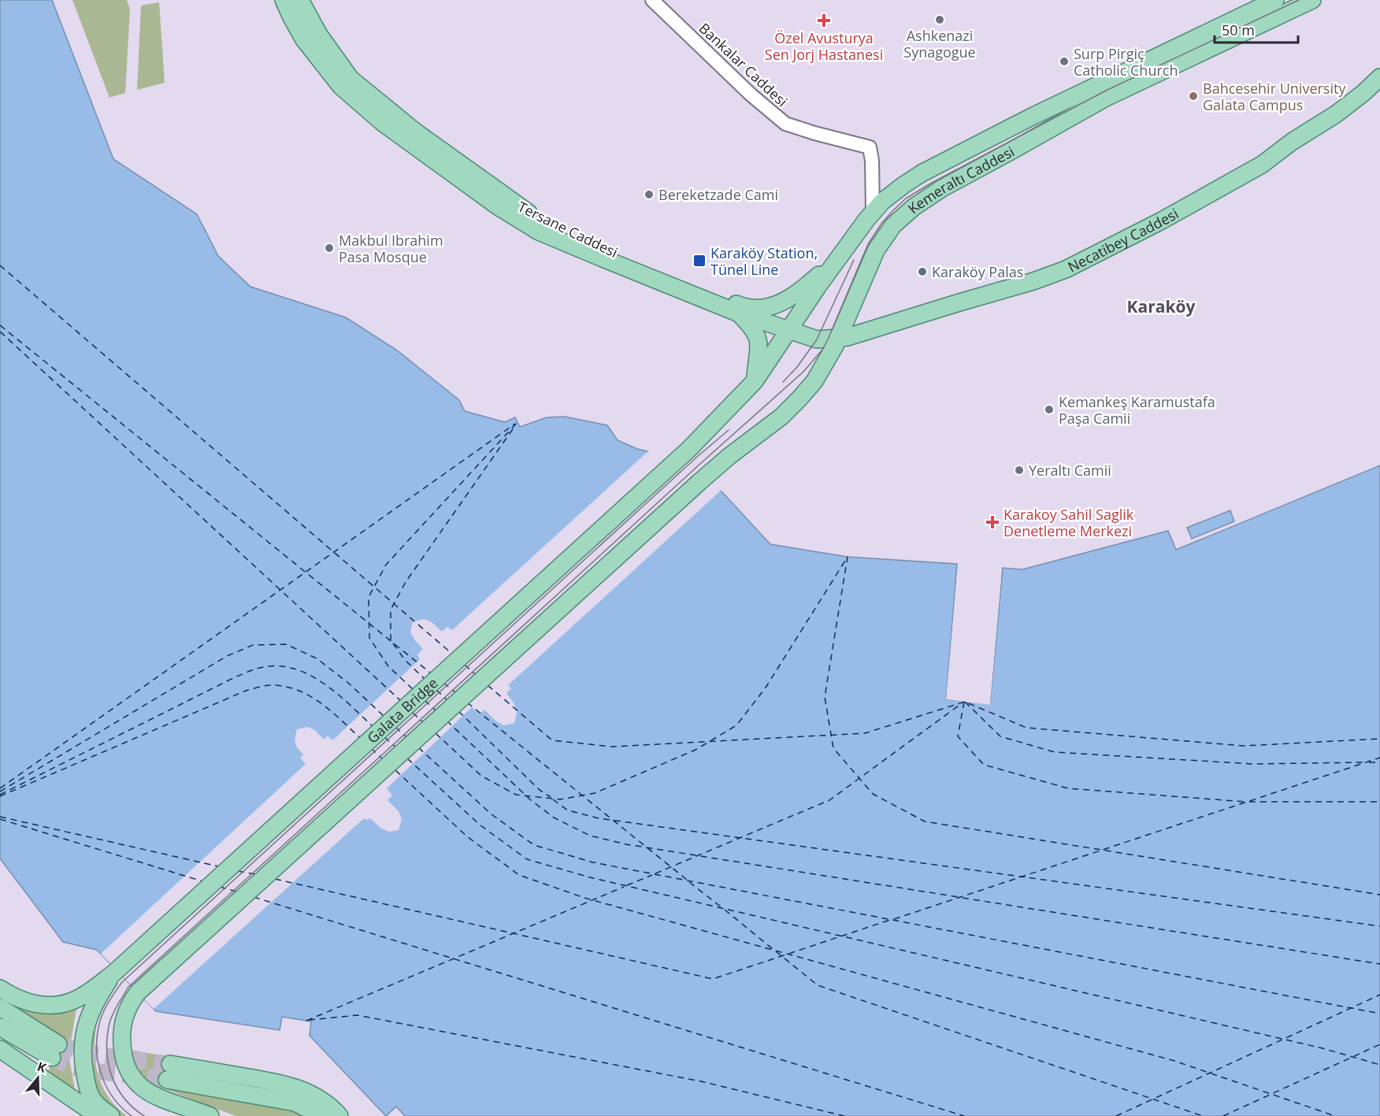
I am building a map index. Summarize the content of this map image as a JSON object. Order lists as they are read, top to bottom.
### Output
{
  "streets": {
    "main road": [
      "Kemeraltı Caddesi",
      "Tersane Caddesi",
      "Necatibey Caddesi",
      "Galata Bridge"
    ],
    "street": ["Bankalar Caddesi"]
  },
  "crossings": [
    ["Bankalar Caddesi", "Kemeraltı Caddesi"],
    ["Kemeraltı Caddesi", "Tersane Caddesi"],
    ["Kemeraltı Caddesi", "Necatibey Caddesi"],
    ["Kemeraltı Caddesi", "Galata Bridge"],
    ["Tersane Caddesi", "Necatibey Caddesi"]
  ],
  "districts": ["Karaköy"],
  "places": {
    "other": [
      "Ashkenazi Synagogue",
      "Surp Pirgiç Catholic Church",
      "Bahcesehir University Galata Campus",
      "Bereketzade Cami",
      "Makbul Ibrahim Pasa Mosque",
      "Karaköy Palas",
      "Kemankeş Karamustafa Paşa Camii",
      "Yeraltı Camii"
    ],
    "health": ["Özel Avusturya Sen Jorj Hastanesi", "Karakoy Sahil Saglik Denetleme Merkezi"],
    "transit": ["Karaköy Station, Tünel Line"]
  },
  "scale_bar": "50 m",
  "north": "top"
}
